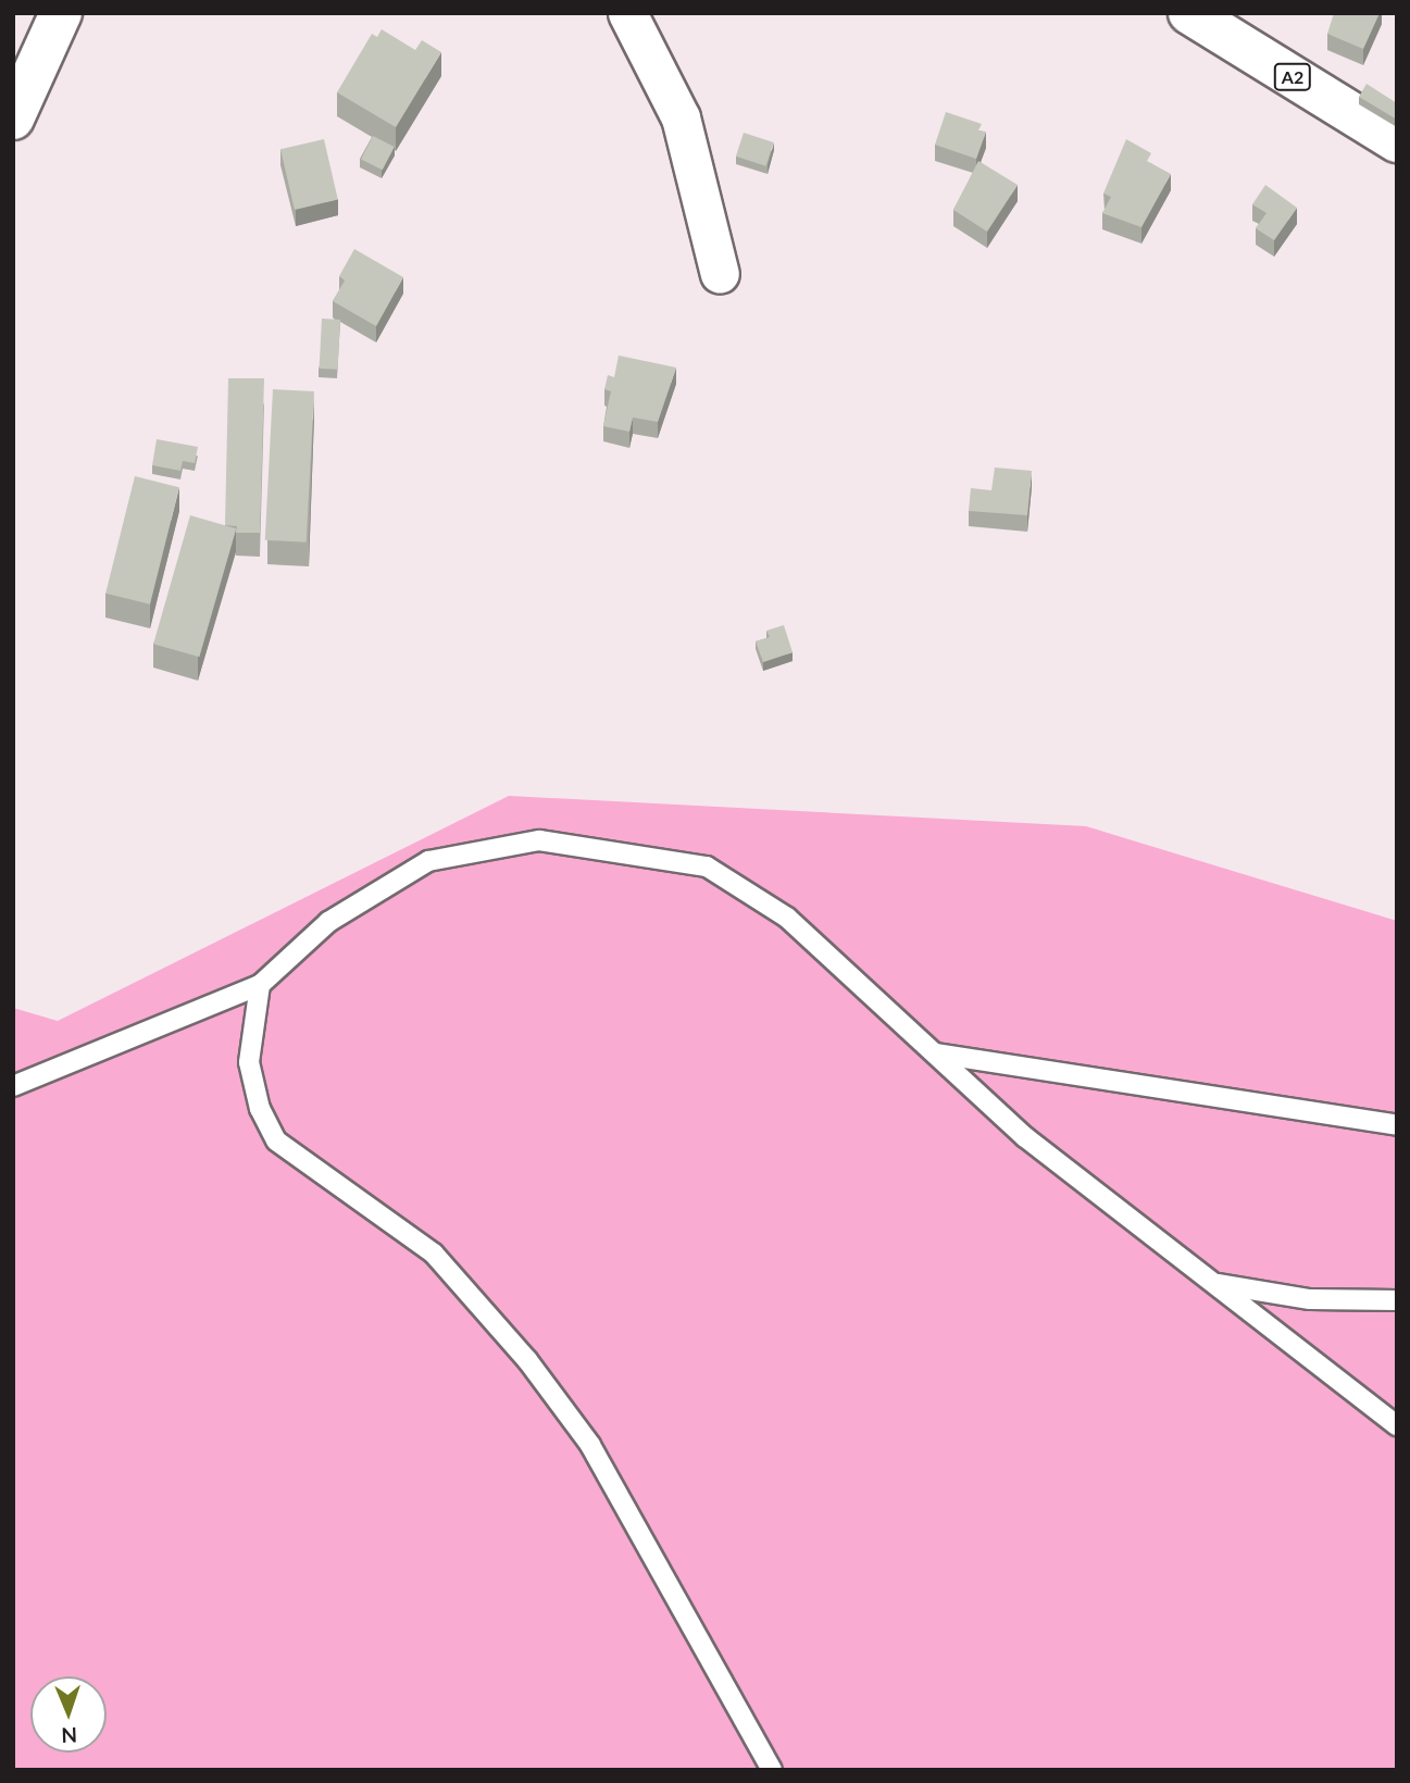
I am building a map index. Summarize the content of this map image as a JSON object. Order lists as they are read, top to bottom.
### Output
{
  "streets": {
    "main road": ["A2"]
  },
  "north": "bottom"
}
